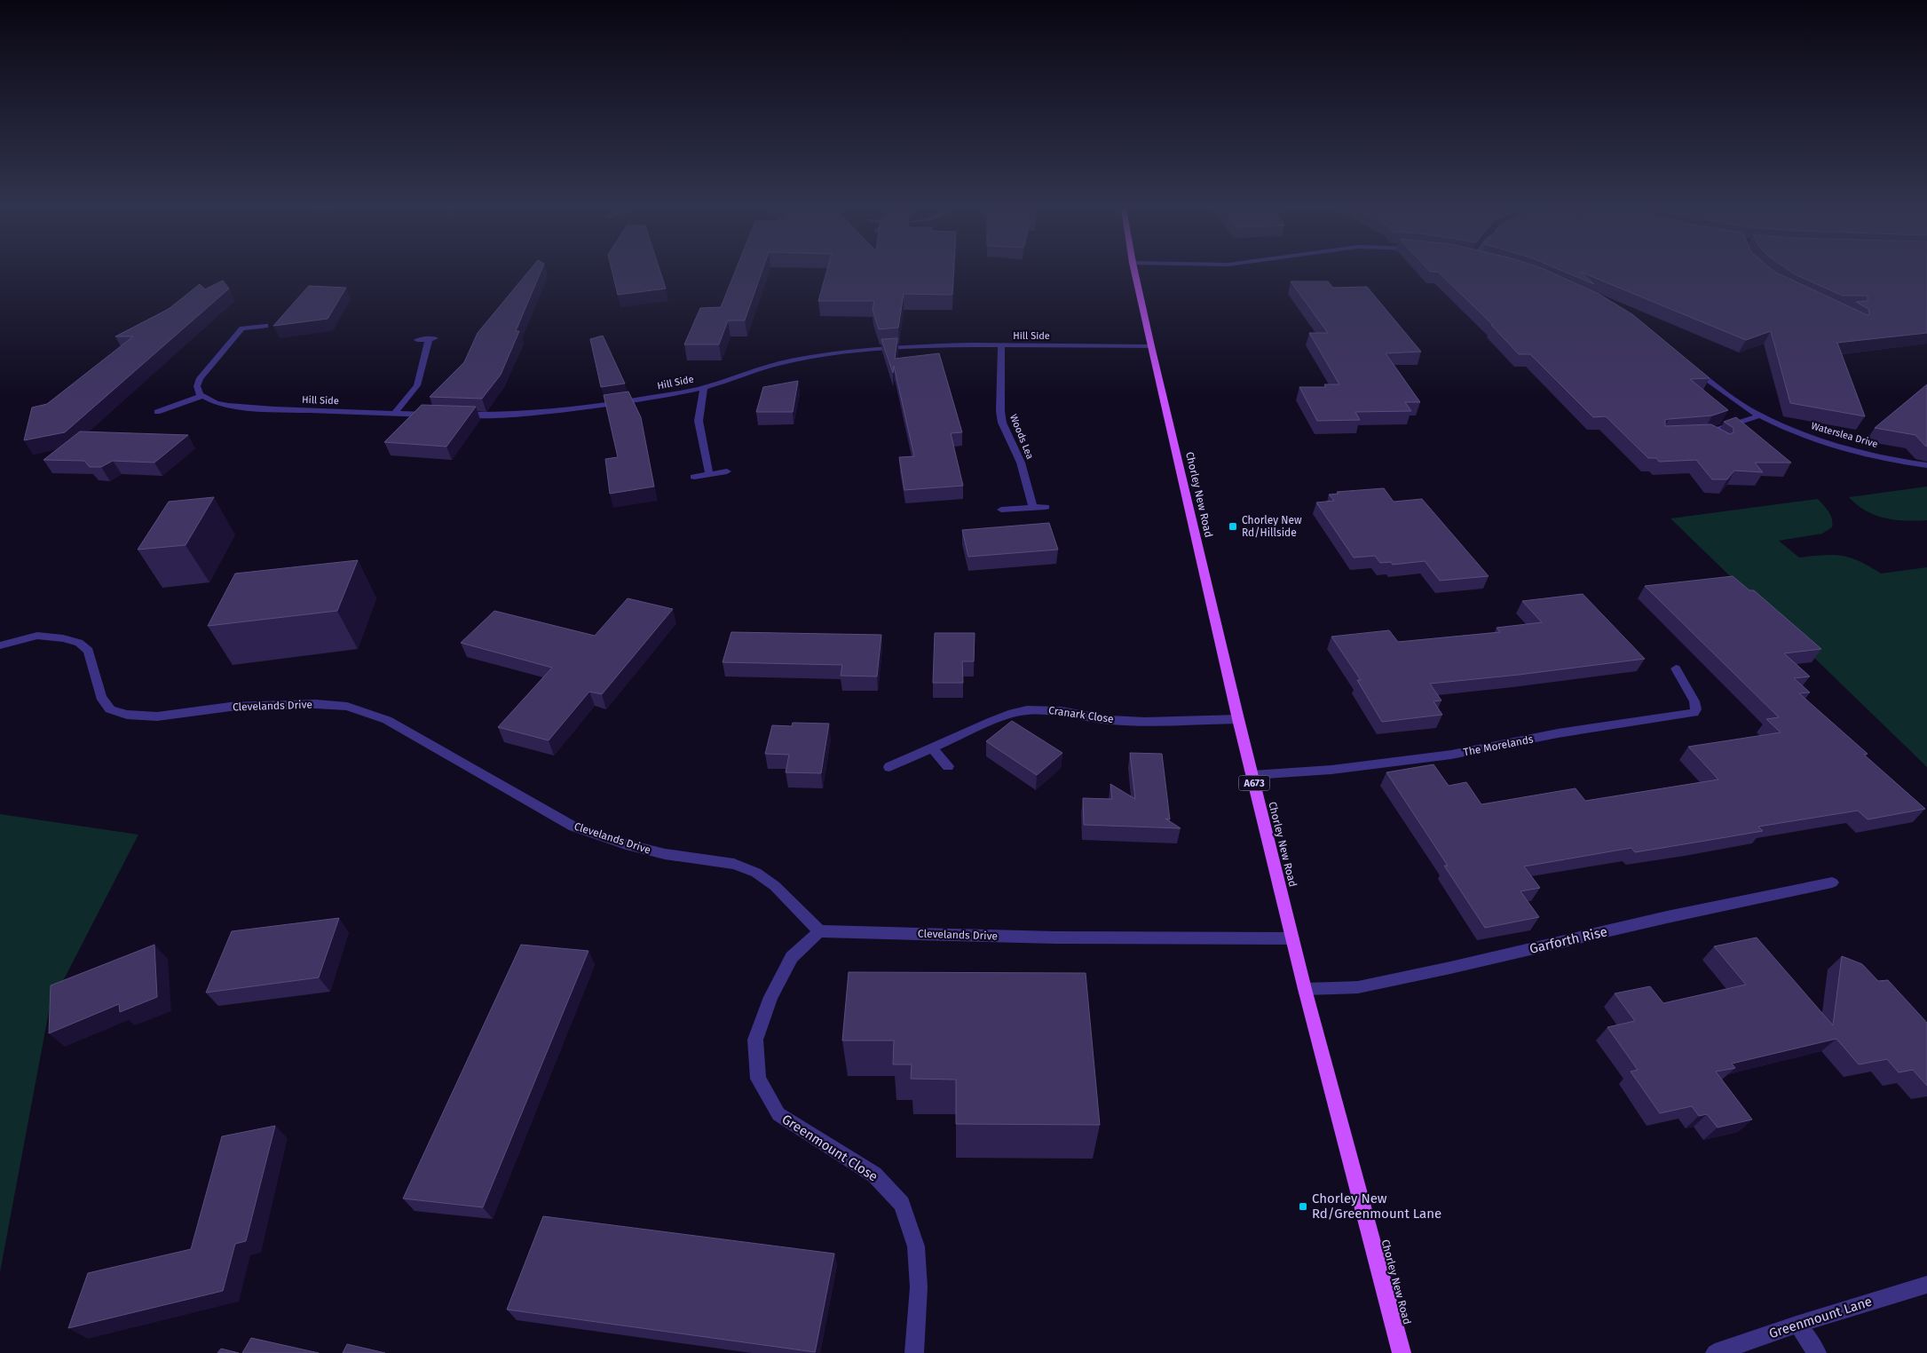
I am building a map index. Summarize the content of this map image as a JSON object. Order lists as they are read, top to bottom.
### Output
{
  "streets": {
    "main road": ["Chorley New Road", "A673"],
    "street": [
      "Hill Side",
      "Waterslea Drive",
      "Woods Lea",
      "Clevelands Drive",
      "Cranark Close",
      "The Morelands",
      "Garforth Rise",
      "Greenmount Close",
      "Greenmount Lane"
    ]
  },
  "crossings": [
    ["Hill Side", "Woods Lea"],
    ["Hill Side", "Chorley New Road"],
    ["Chorley New Road", "Clevelands Drive"],
    ["Chorley New Road", "Cranark Close"],
    ["Chorley New Road", "The Morelands"],
    ["Chorley New Road", "Garforth Rise"],
    ["Clevelands Drive", "Greenmount Close"]
  ],
  "places": {
    "transit": ["Chorley New Rd/Hillside", "Chorley New Rd/Greenmount Lane"]
  }
}
